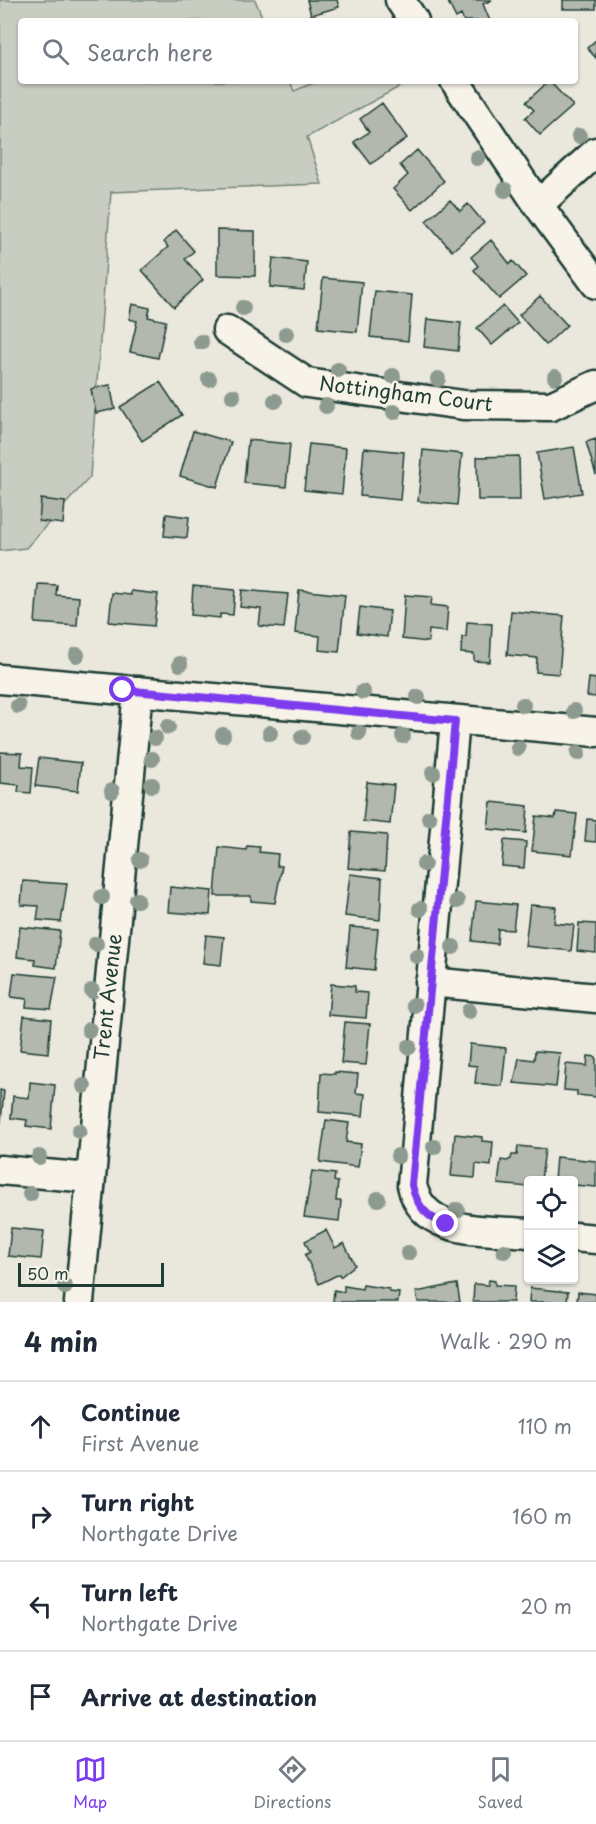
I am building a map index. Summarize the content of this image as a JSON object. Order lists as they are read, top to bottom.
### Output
{
  "streets": {
    "street": ["Nottingham Court", "Trent Avenue"]
  },
  "scale_bar": "50 m",
  "page": {
    "search": "Search here",
    "scale": "50 m",
    "heading": ["4 min", "Walk · 290 m"],
    "list": [
      ["Continue", "First Avenue", "110 m"],
      ["Turn right", "Northgate Drive", "160 m"],
      ["Turn left", "Northgate Drive", "20 m"],
      "Arrive at destination"
    ],
    "nav": ["Map", "Directions", "Saved"]
  }
}
